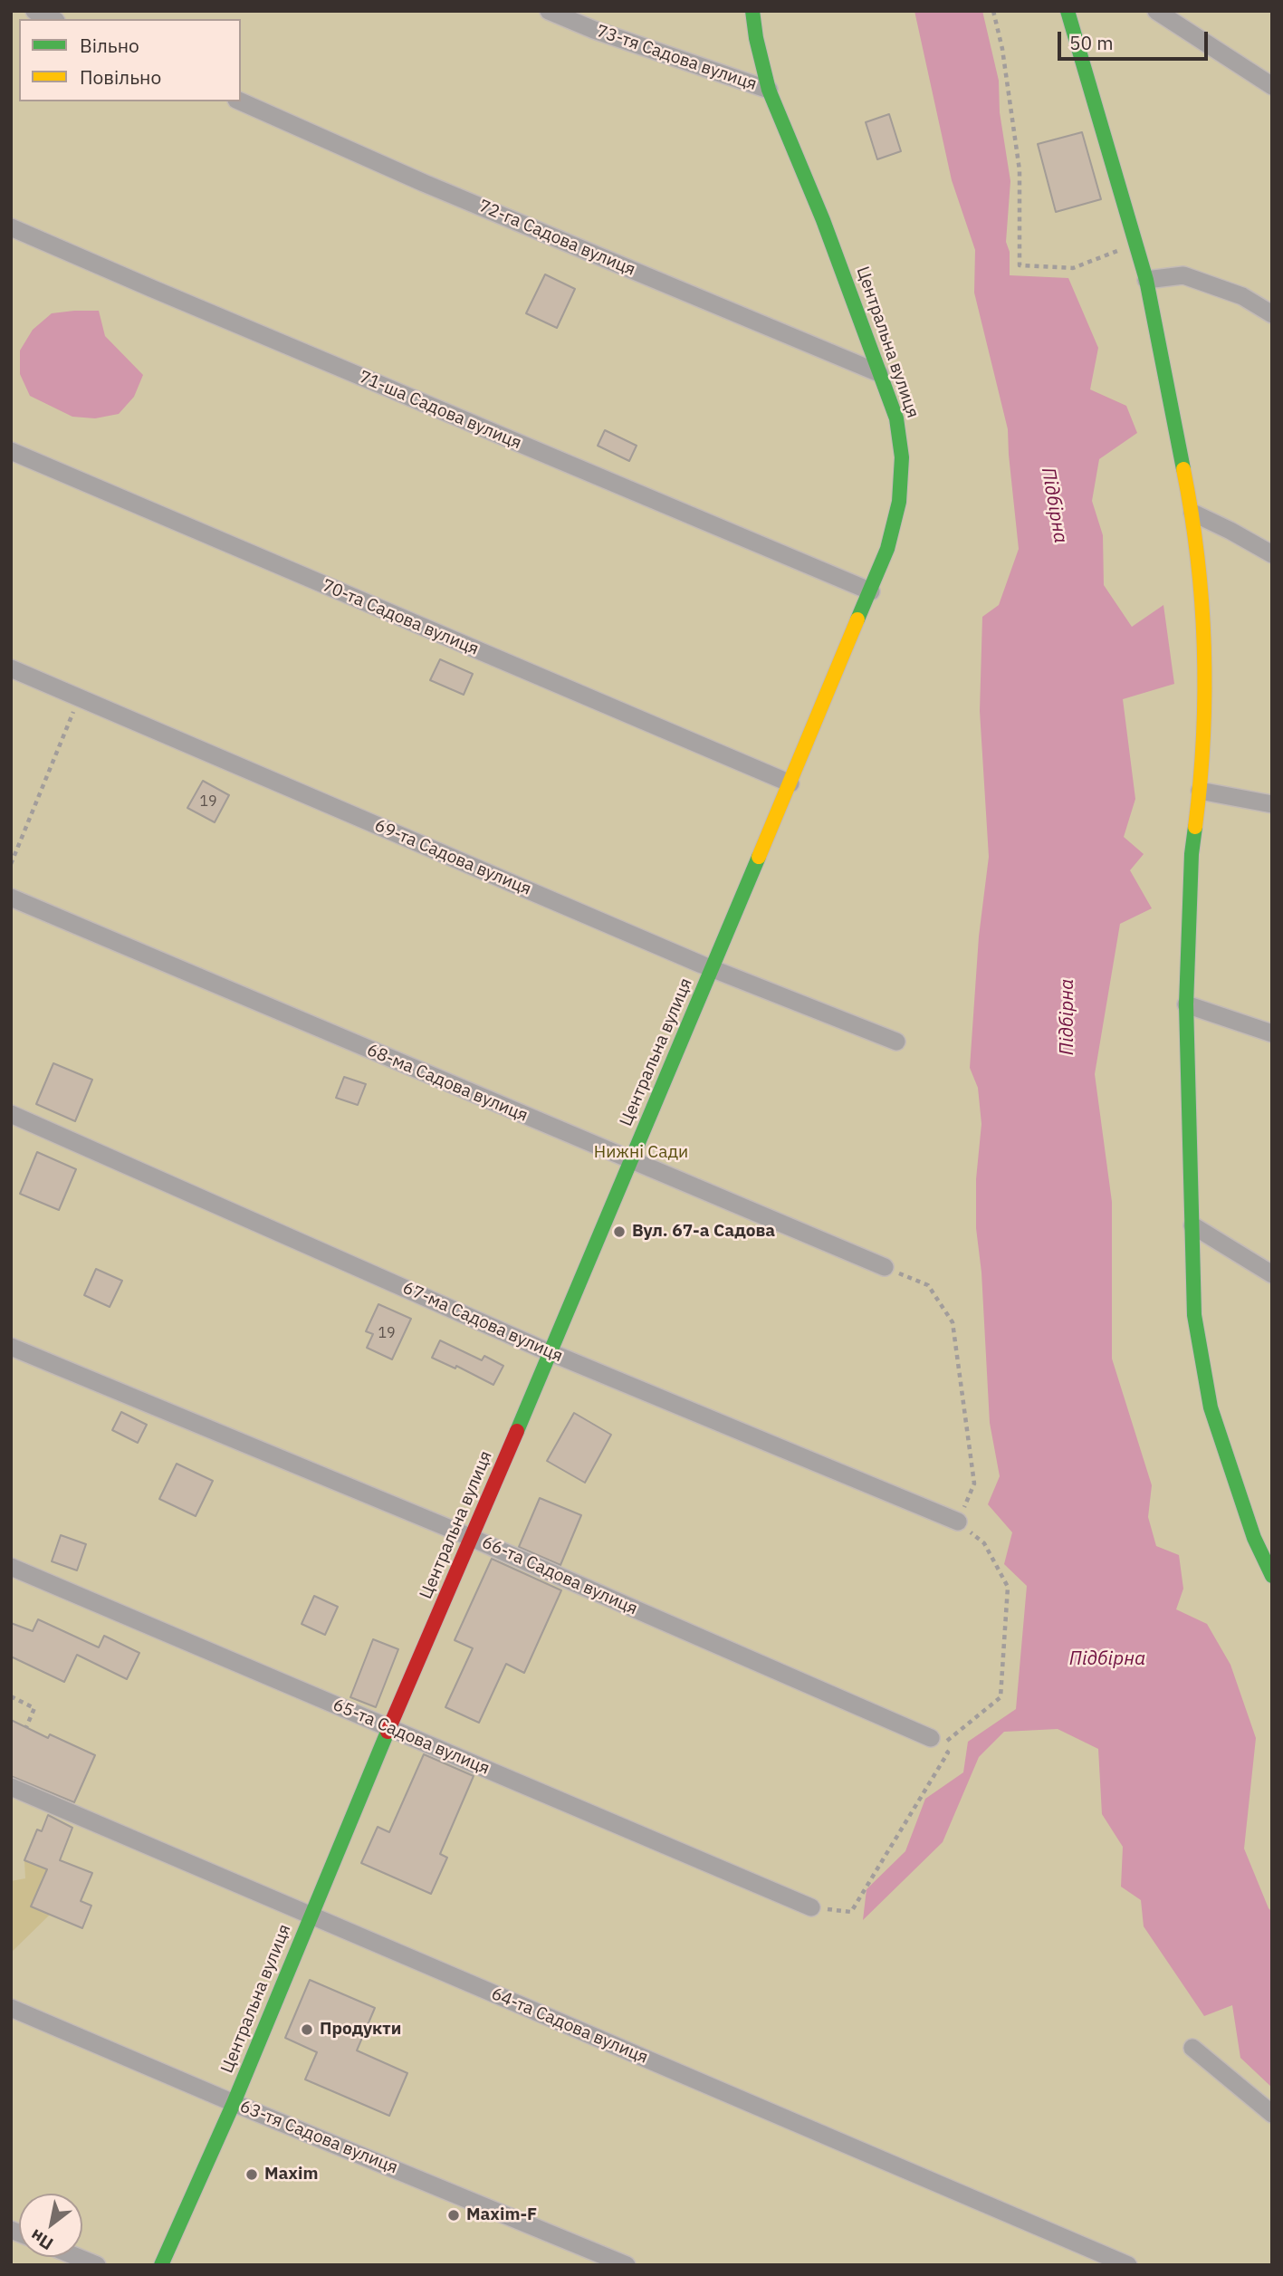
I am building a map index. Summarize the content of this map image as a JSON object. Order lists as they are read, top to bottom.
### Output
{
  "streets": {
    "street": [
      "73-тя Садова вулиця",
      "72-га Садова вулиця",
      "Центральна вулиця",
      "71-ша Садова вулиця",
      "70-та Садова вулиця",
      "69-та Садова вулиця",
      "68-ма Садова вулиця",
      "67-ма Садова вулиця",
      "66-та Садова вулиця",
      "65-та Садова вулиця",
      "64-та Садова вулиця",
      "63-тя Садова вулиця"
    ]
  },
  "crossings": [
    ["73-тя Садова вулиця", "Центральна вулиця"],
    ["72-га Садова вулиця", "Центральна вулиця"],
    ["Центральна вулиця", "71-ша Садова вулиця"],
    ["Центральна вулиця", "70-та Садова вулиця"],
    ["Центральна вулиця", "69-та Садова вулиця"],
    ["Центральна вулиця", "68-ма Садова вулиця"],
    ["Центральна вулиця", "67-ма Садова вулиця"],
    ["Центральна вулиця", "66-та Садова вулиця"],
    ["Центральна вулиця", "65-та Садова вулиця"],
    ["Центральна вулиця", "64-та Садова вулиця"],
    ["Центральна вулиця", "63-тя Садова вулиця"]
  ],
  "water": ["Підбірна"],
  "parks": ["Нижні Сади"],
  "places": [
    "Вул. 67-а Садова",
    "Продукти",
    "Maxim",
    "Maxim-F"
  ],
  "house_numbers": ["19", "19"],
  "legend": ["Вільно", "Повільно"],
  "scale_bar": "50 m",
  "north": "bottom left"
}
